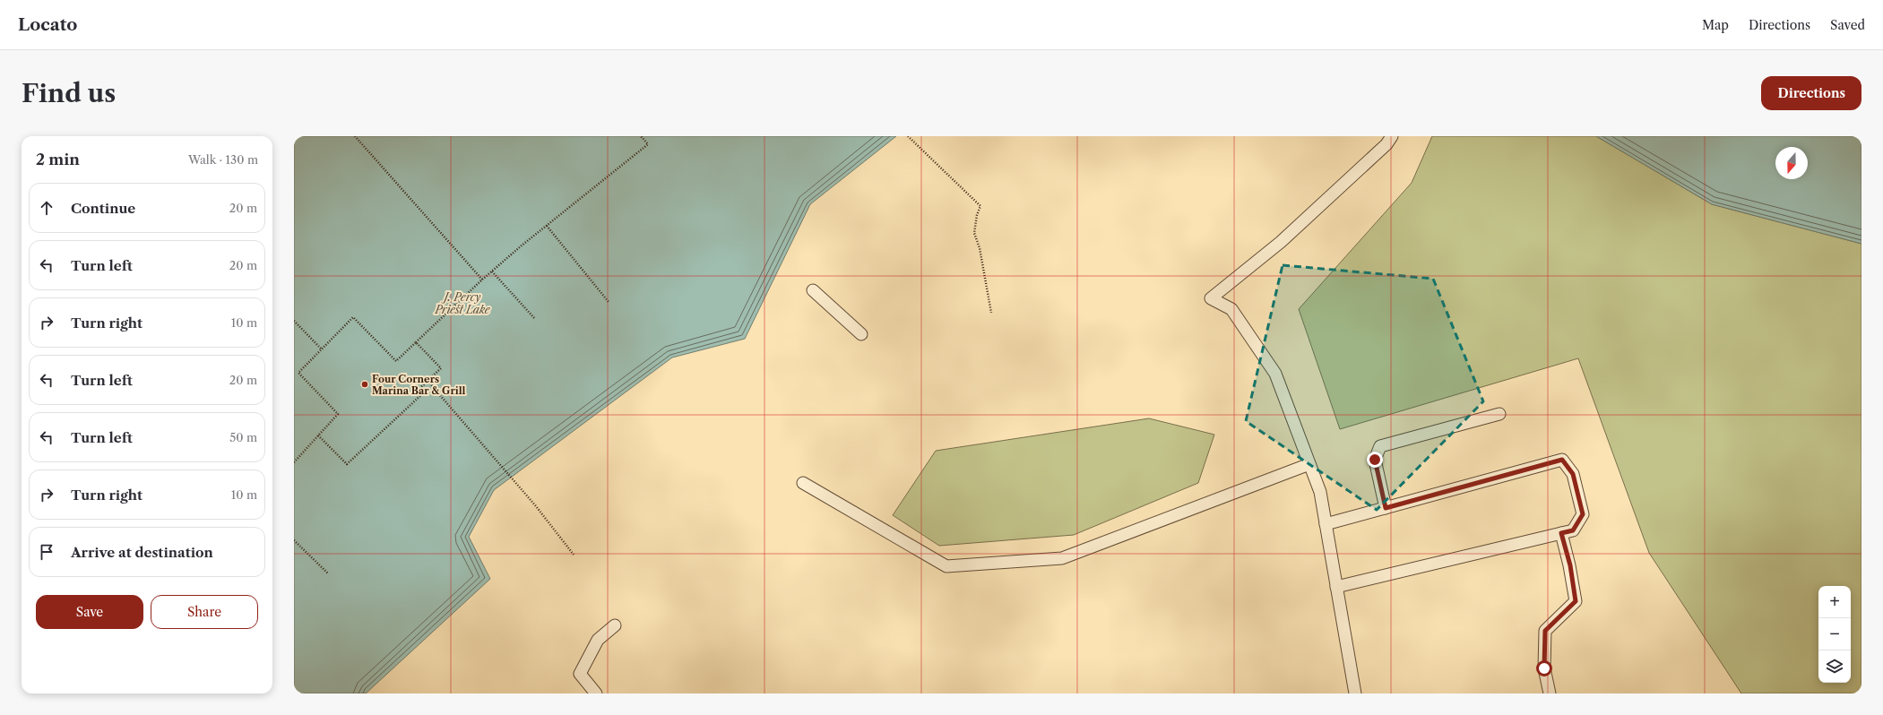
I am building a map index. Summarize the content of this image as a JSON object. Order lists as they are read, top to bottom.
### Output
{
  "water": ["J. Percy Priest Lake"],
  "places": ["Four Corners Marina Bar & Grill"],
  "north": "bottom",
  "page": {
    "header": "Locato",
    "nav": ["Map", "Directions", "Saved"],
    "buttons": [
      "Directions",
      ["Save", "Share"]
    ],
    "title": "Find us",
    "heading": ["2 min", "Walk · 130 m"],
    "list": [
      ["Continue", "20 m"],
      ["Turn left", "20 m"],
      ["Turn right", "10 m"],
      ["Turn left", "20 m"],
      ["Turn left", "50 m"],
      ["Turn right", "10 m"],
      "Arrive at destination"
    ],
    "map_buttons": ["+", "−"]
  }
}
